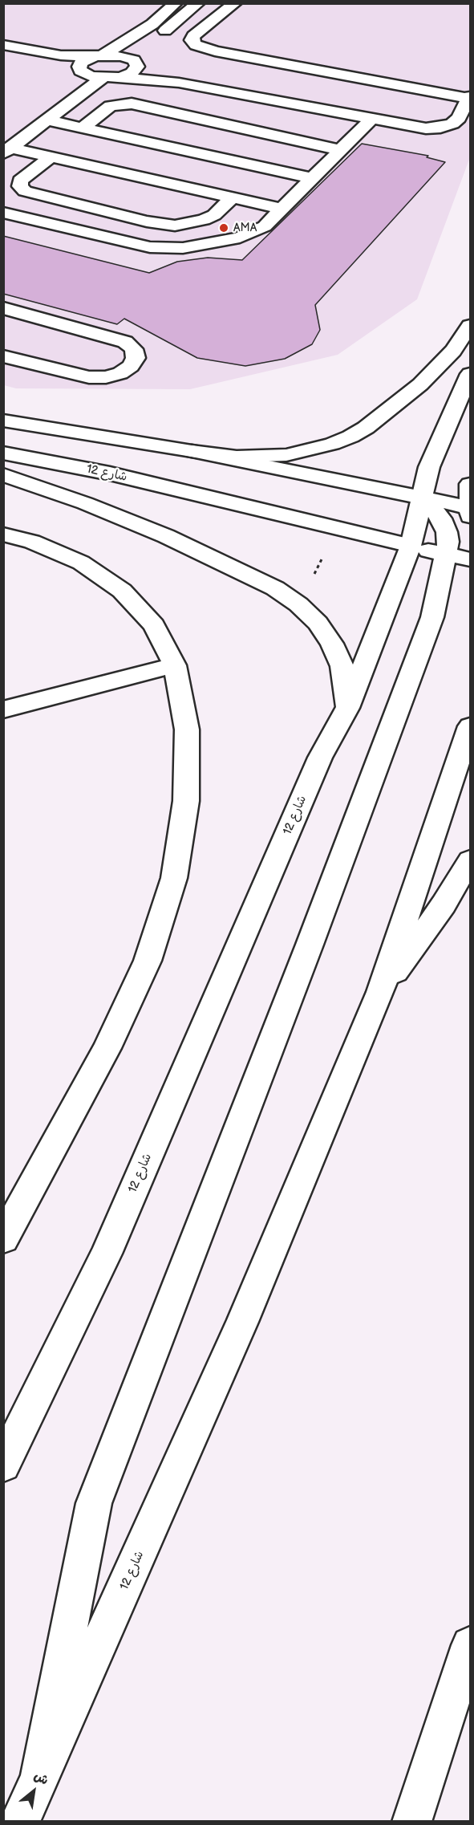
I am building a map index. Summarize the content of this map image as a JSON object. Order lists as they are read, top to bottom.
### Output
{
  "streets": {
    "street": ["شارع 12"]
  },
  "places": ["AMA"],
  "north": "top right"
}
